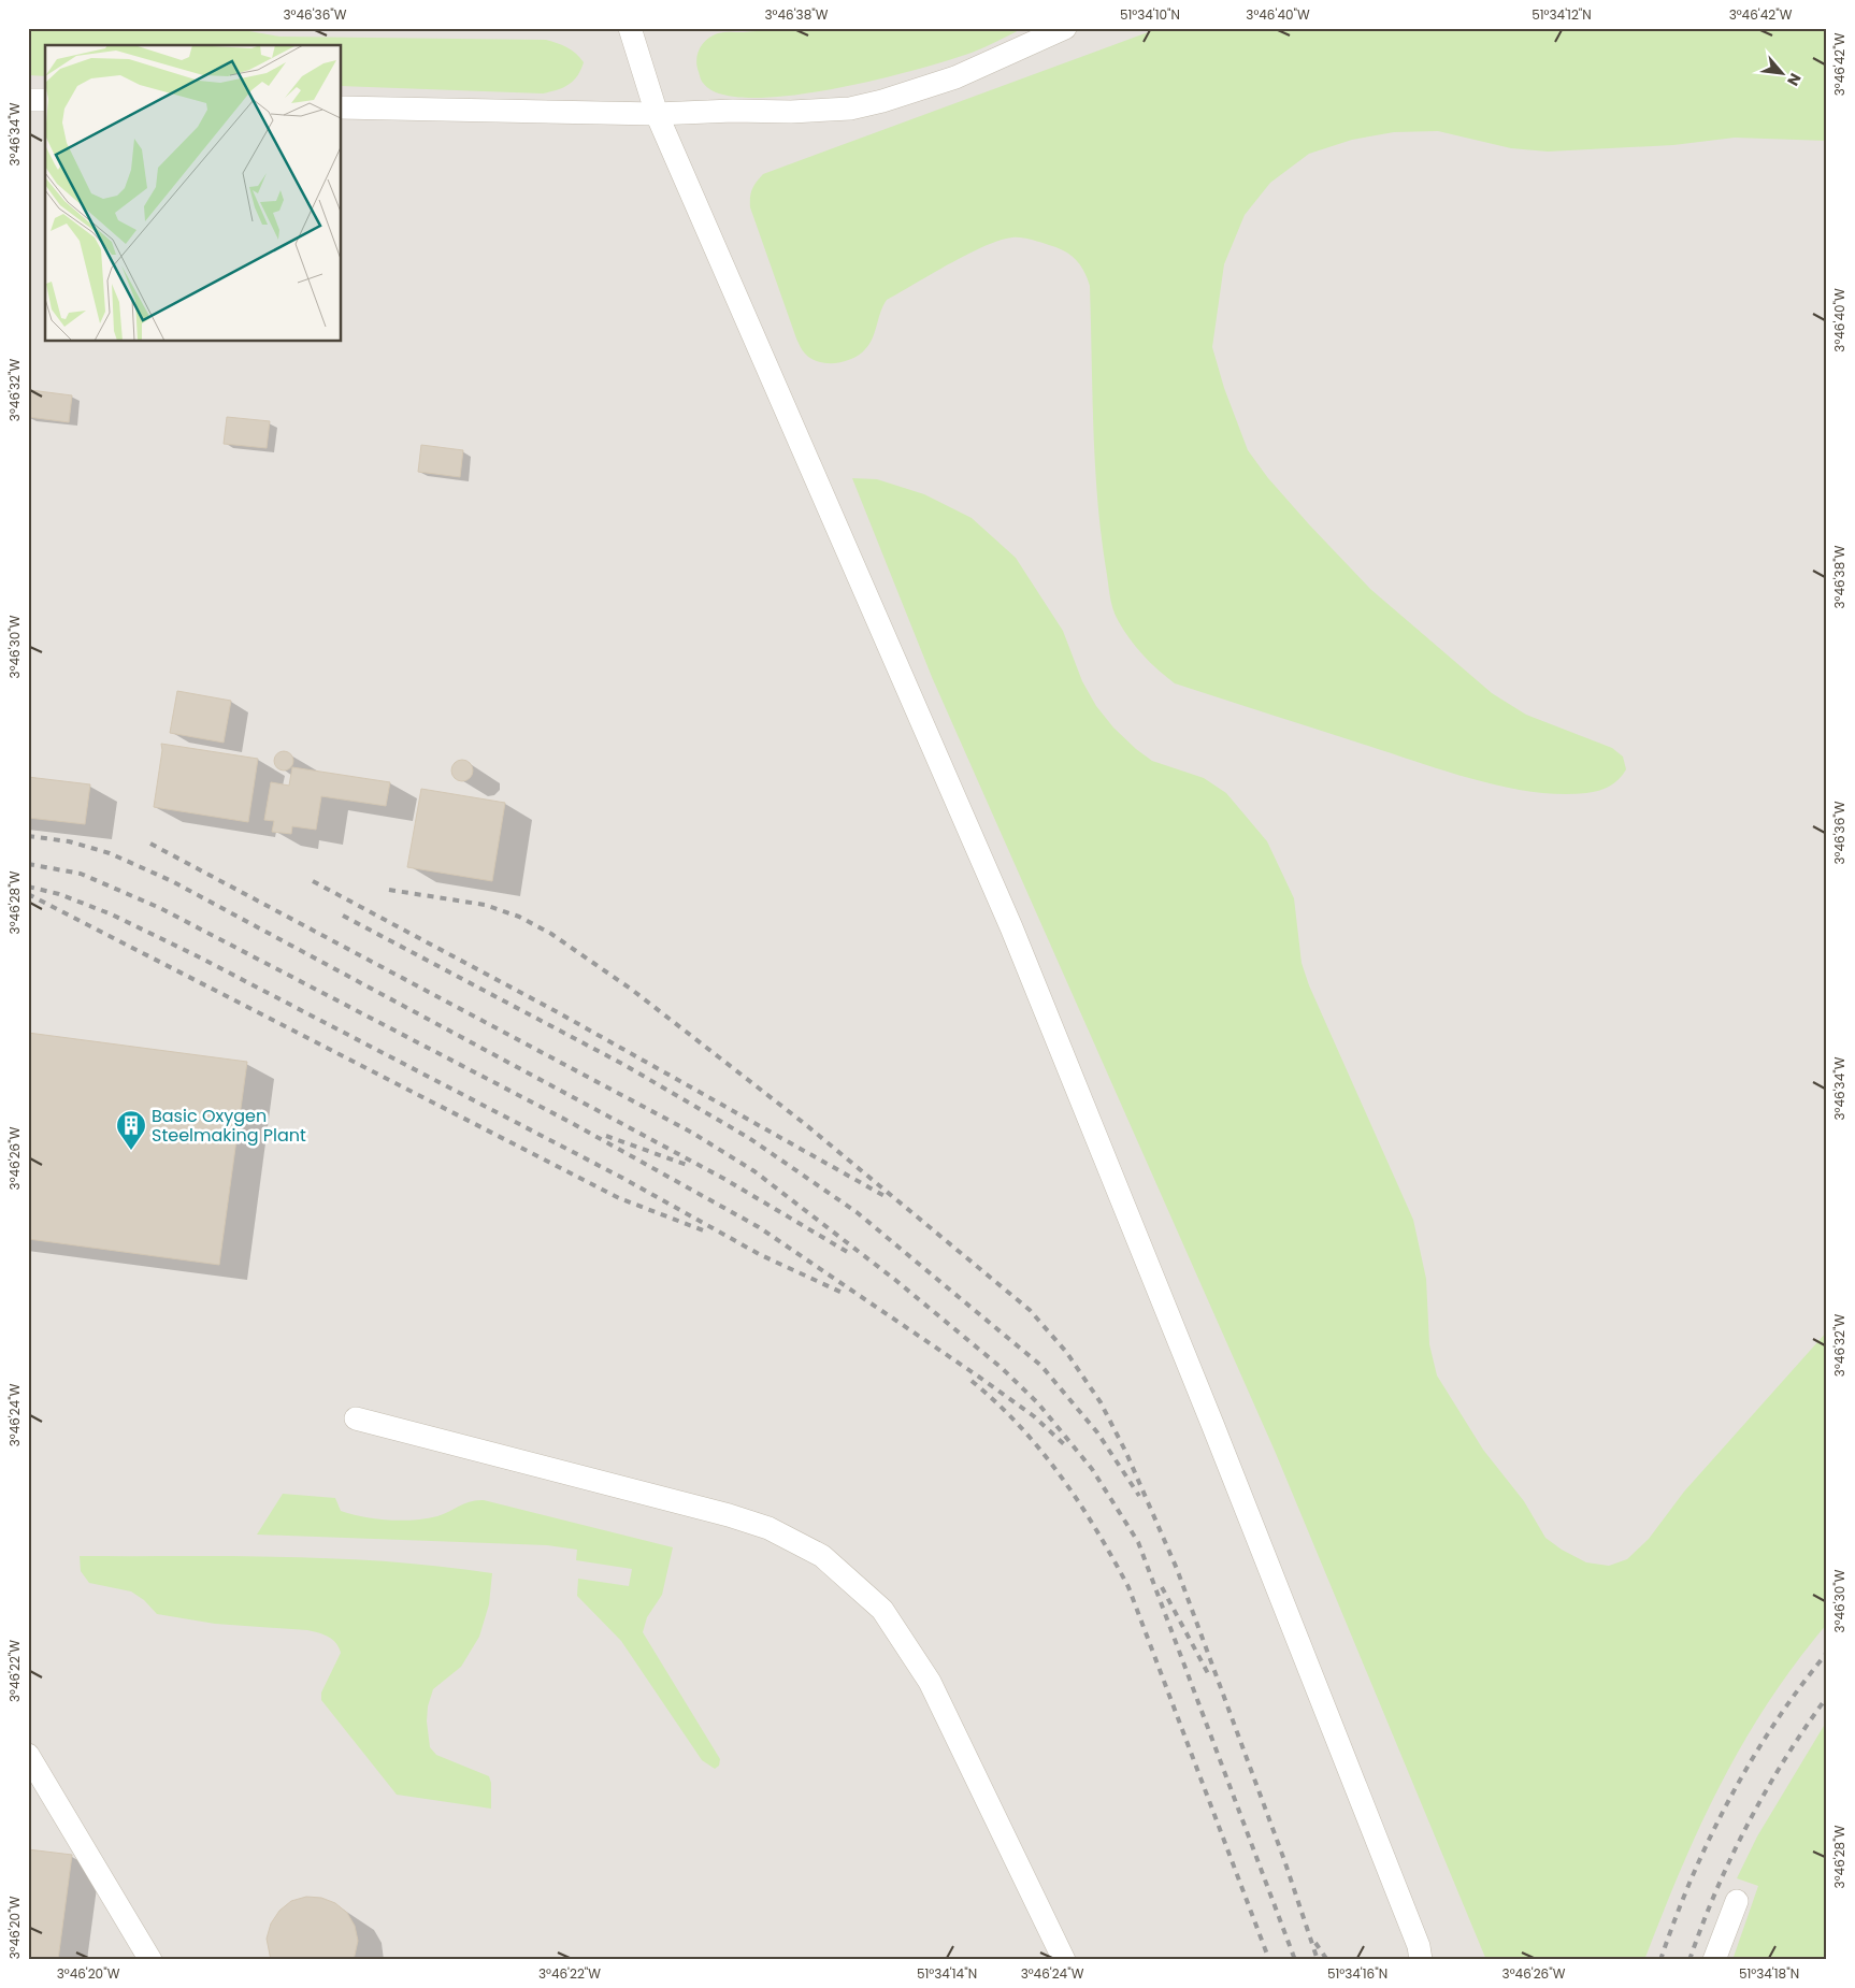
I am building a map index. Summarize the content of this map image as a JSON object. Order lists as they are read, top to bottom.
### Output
{
  "places": {
    "building": ["Basic Oxygen Steelmaking Plant"]
  },
  "north": "bottom right",
  "coordinates": [
    "3°46'36\"W",
    "3°46'38\"W",
    "51°34'10\"N",
    "3°46'40\"W",
    "51°34'12\"N",
    "3°46'42\"W",
    "3°46'34\"W",
    "3°46'32\"W",
    "3°46'30\"W",
    "3°46'28\"W",
    "3°46'26\"W",
    "3°46'24\"W",
    "3°46'22\"W",
    "3°46'20\"W",
    "51°34'14\"N",
    "51°34'16\"N",
    "51°34'18\"N"
  ]
}
